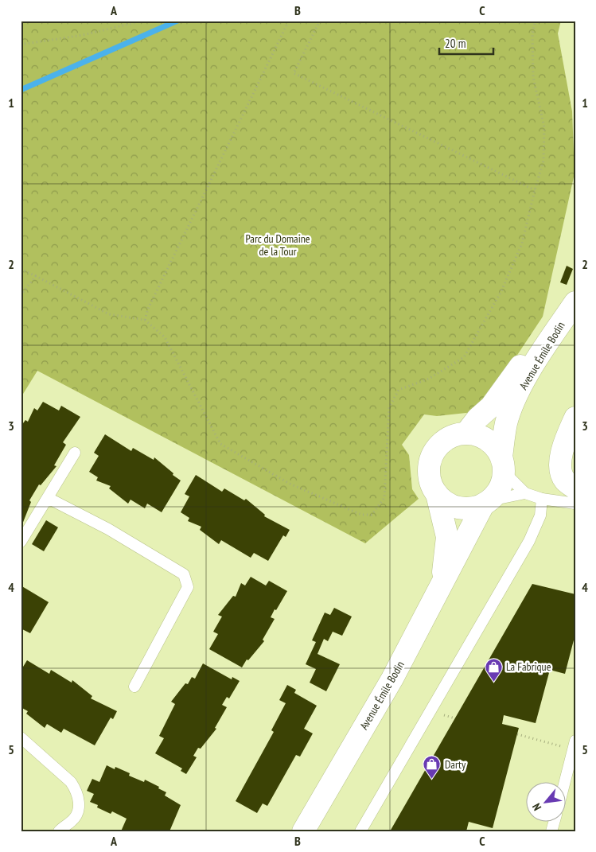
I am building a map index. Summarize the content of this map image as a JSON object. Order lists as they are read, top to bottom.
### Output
{
  "streets": {
    "main road": ["Avenue Émile Bodin"]
  },
  "parks": ["Parc du Domaine de la Tour"],
  "places": {
    "shop": ["La Fabrique", "Darty"]
  },
  "scale_bar": "20 m",
  "north": "bottom left",
  "grid": {
    "columns": ["A", "B", "C"],
    "rows": [
      "1",
      "2",
      "3",
      "4",
      "5"
    ]
  }
}
